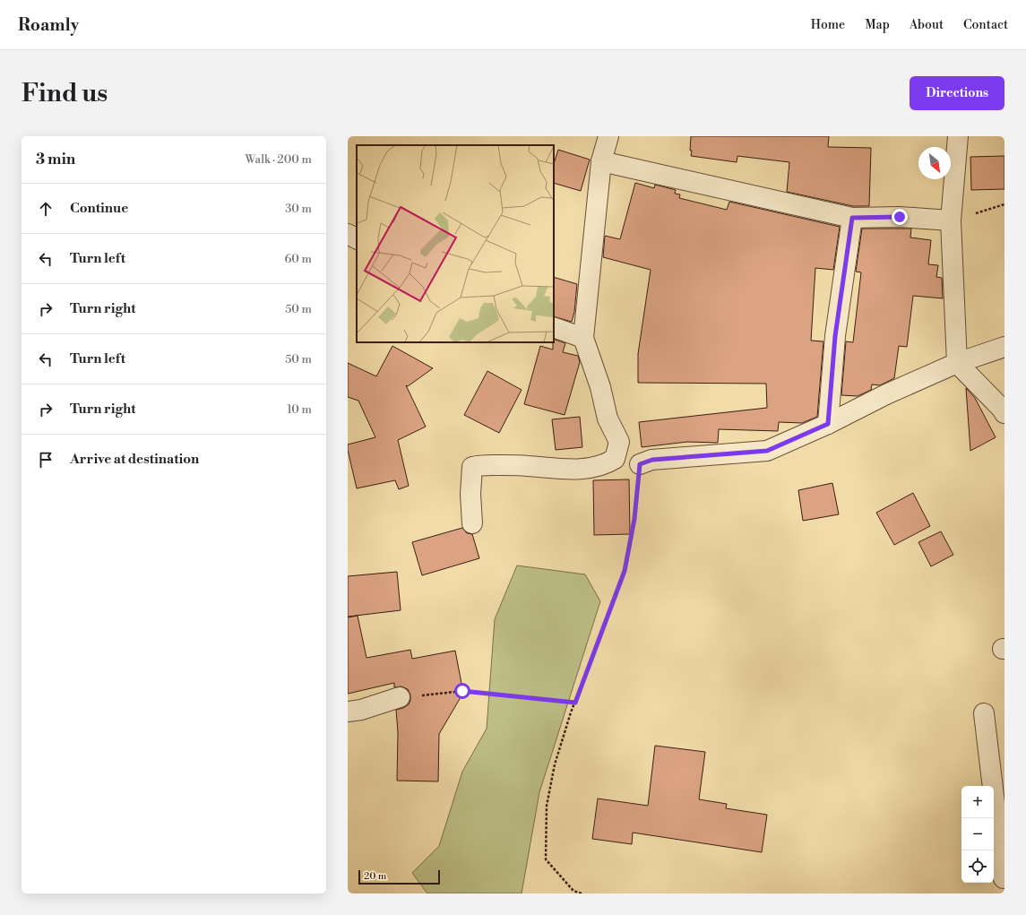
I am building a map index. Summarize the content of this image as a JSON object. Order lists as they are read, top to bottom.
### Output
{
  "scale_bar": "20 m",
  "north": "bottom right",
  "page": {
    "header": "Roamly",
    "nav": [
      "Home",
      "Map",
      "About",
      "Contact"
    ],
    "buttons": "Directions",
    "title": "Find us",
    "heading": ["3 min", "Walk · 200 m"],
    "list": [
      ["Continue", "30 m"],
      ["Turn left", "60 m"],
      ["Turn right", "50 m"],
      ["Turn left", "50 m"],
      ["Turn right", "10 m"],
      "Arrive at destination"
    ],
    "map_buttons": ["+", "−"],
    "scale": "20 m"
  }
}
